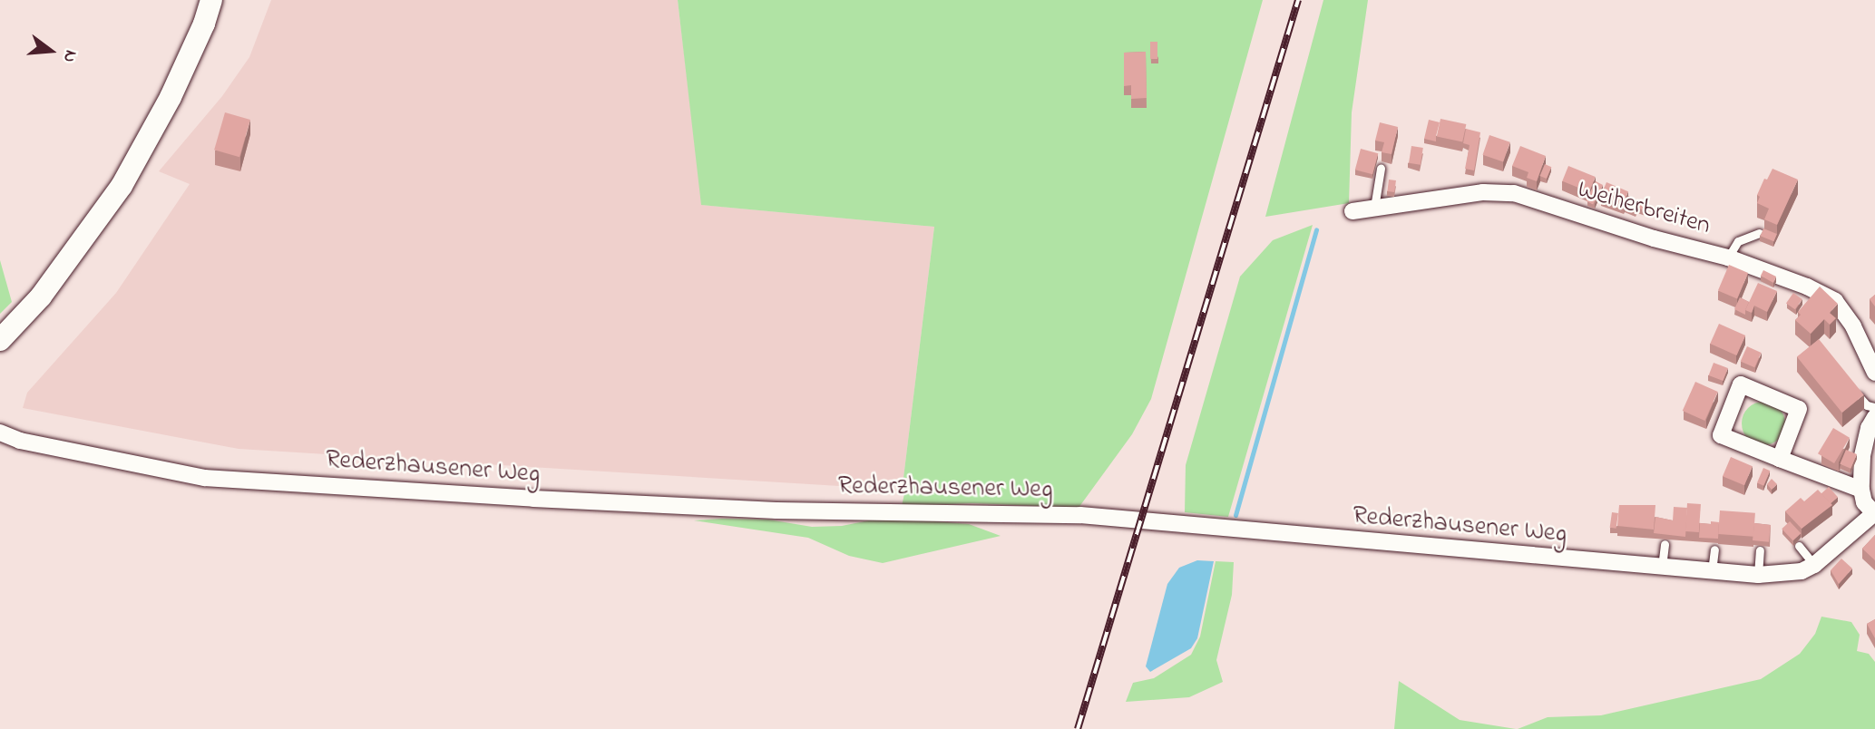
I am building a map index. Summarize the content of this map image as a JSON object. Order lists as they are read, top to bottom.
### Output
{
  "streets": {
    "street": ["Weiherbreiten", "Rederzhausener Weg"]
  },
  "north": "right"
}
